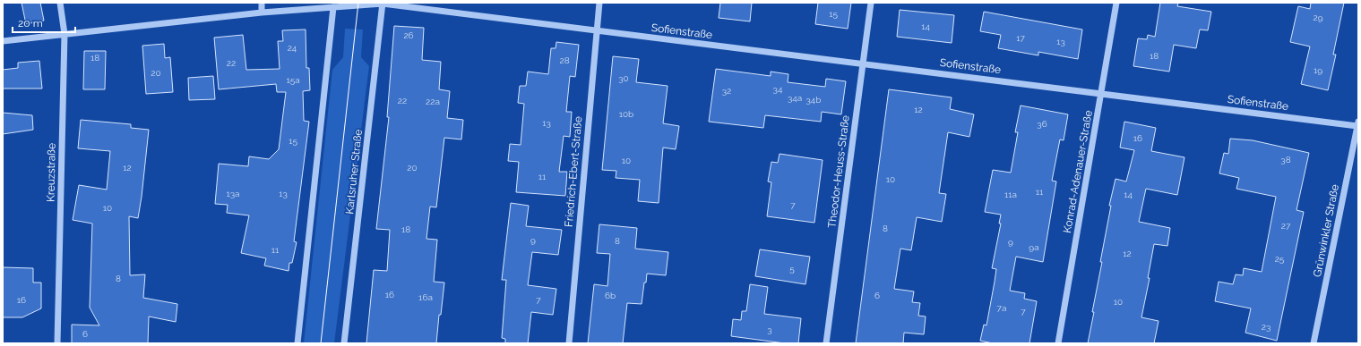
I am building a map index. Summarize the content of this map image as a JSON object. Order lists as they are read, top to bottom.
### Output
{
  "streets": {
    "street": [
      "Sofienstraße",
      "Karlsruher Straße",
      "Friedrich-Ebert-Straße",
      "Theodor-Heuss-Straße",
      "Konrad-Adenauer-Straße",
      "Kreuzstraße",
      "Grünwinkler Straße"
    ]
  },
  "crossings": [
    ["Sofienstraße", "Karlsruher Straße"],
    ["Sofienstraße", "Friedrich-Ebert-Straße"],
    ["Sofienstraße", "Theodor-Heuss-Straße"],
    ["Sofienstraße", "Konrad-Adenauer-Straße"],
    ["Sofienstraße", "Kreuzstraße"],
    ["Sofienstraße", "Grünwinkler Straße"]
  ],
  "house_numbers": [
    "15",
    "29",
    "14",
    "26",
    "17",
    "13",
    "24",
    "18",
    "18",
    "28",
    "22",
    "19",
    "20",
    "30",
    "15a",
    "34",
    "32",
    "34a",
    "34b",
    "22",
    "22a",
    "12",
    "10b",
    "13",
    "36",
    "16",
    "15",
    "38",
    "10",
    "12",
    "20",
    "11",
    "10",
    "11",
    "13a",
    "13",
    "11a",
    "14",
    "7",
    "10",
    "27",
    "8",
    "18",
    "9",
    "8",
    "9",
    "9a",
    "11",
    "12",
    "25",
    "5",
    "8",
    "16",
    "6b",
    "6",
    "16a",
    "16",
    "7",
    "10",
    "7a",
    "7",
    "23",
    "3",
    "6"
  ],
  "scale_bar": "20 m"
}
